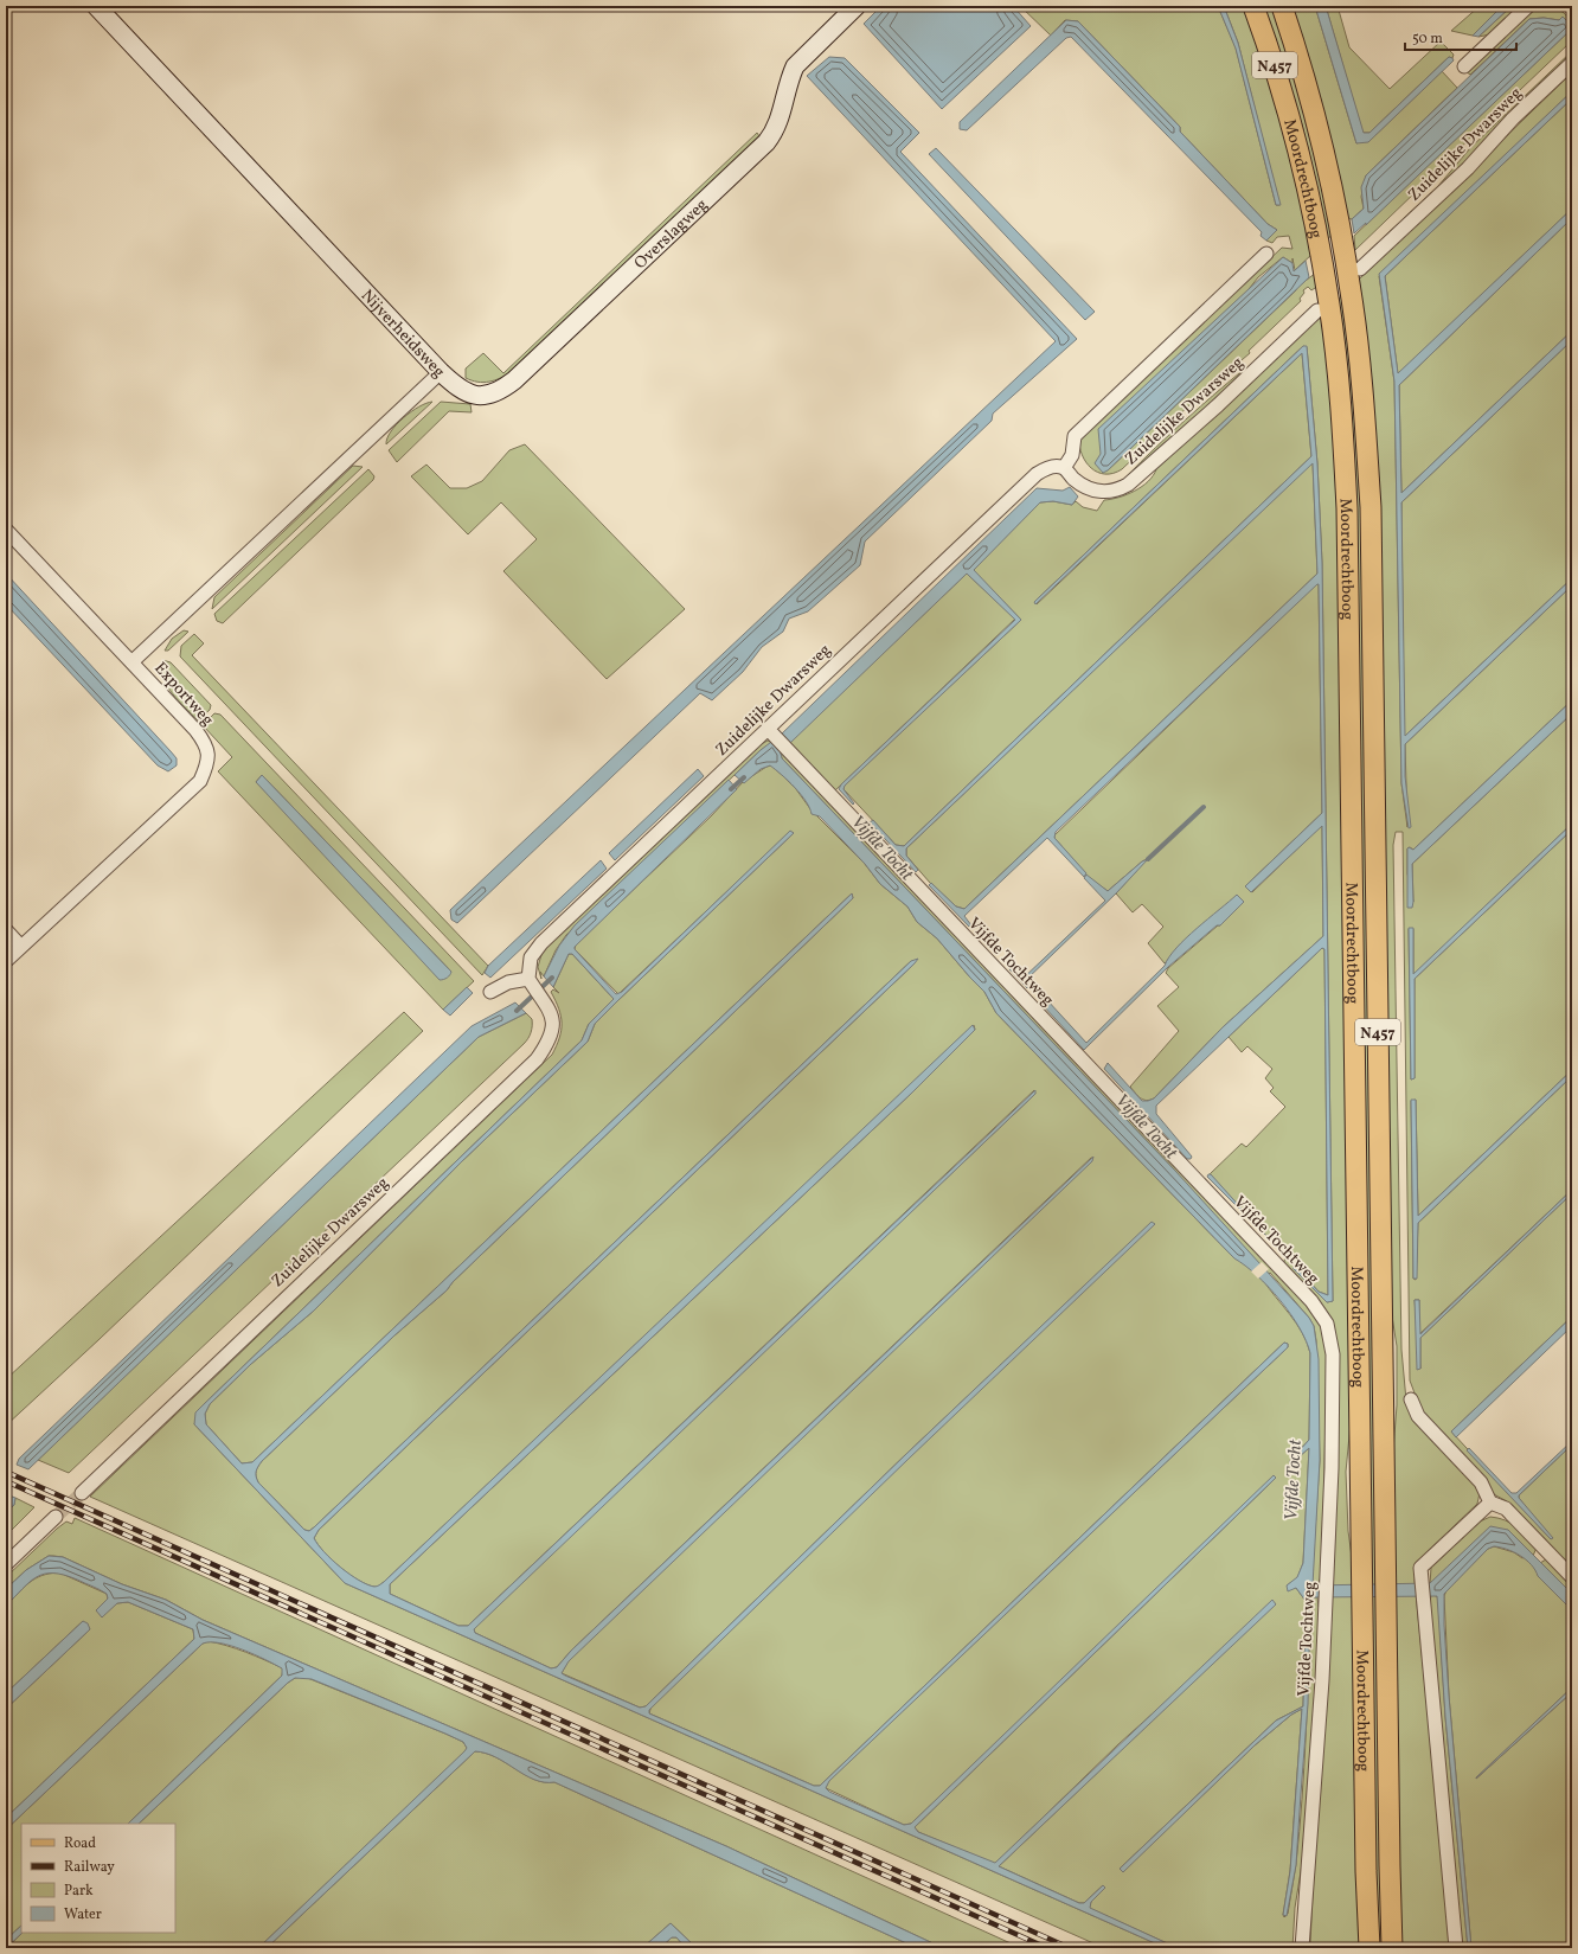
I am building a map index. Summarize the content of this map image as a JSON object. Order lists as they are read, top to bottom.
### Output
{
  "streets": {
    "main road": ["N457", "Moordrechtboog"],
    "street": [
      "Zuidelijke Dwarsweg",
      "Overslagweg",
      "Nijverheidsweg",
      "Exportweg",
      "Vijfde Tochtweg"
    ]
  },
  "crossings": [
    ["Zuidelijke Dwarsweg", "Vijfde Tochtweg"],
    ["Overslagweg", "Nijverheidsweg"],
    ["Nijverheidsweg", "Exportweg"]
  ],
  "water": ["Vijfde Tocht"],
  "legend": [
    "Road",
    "Railway",
    "Park",
    "Water"
  ],
  "scale_bar": "50 m"
}
